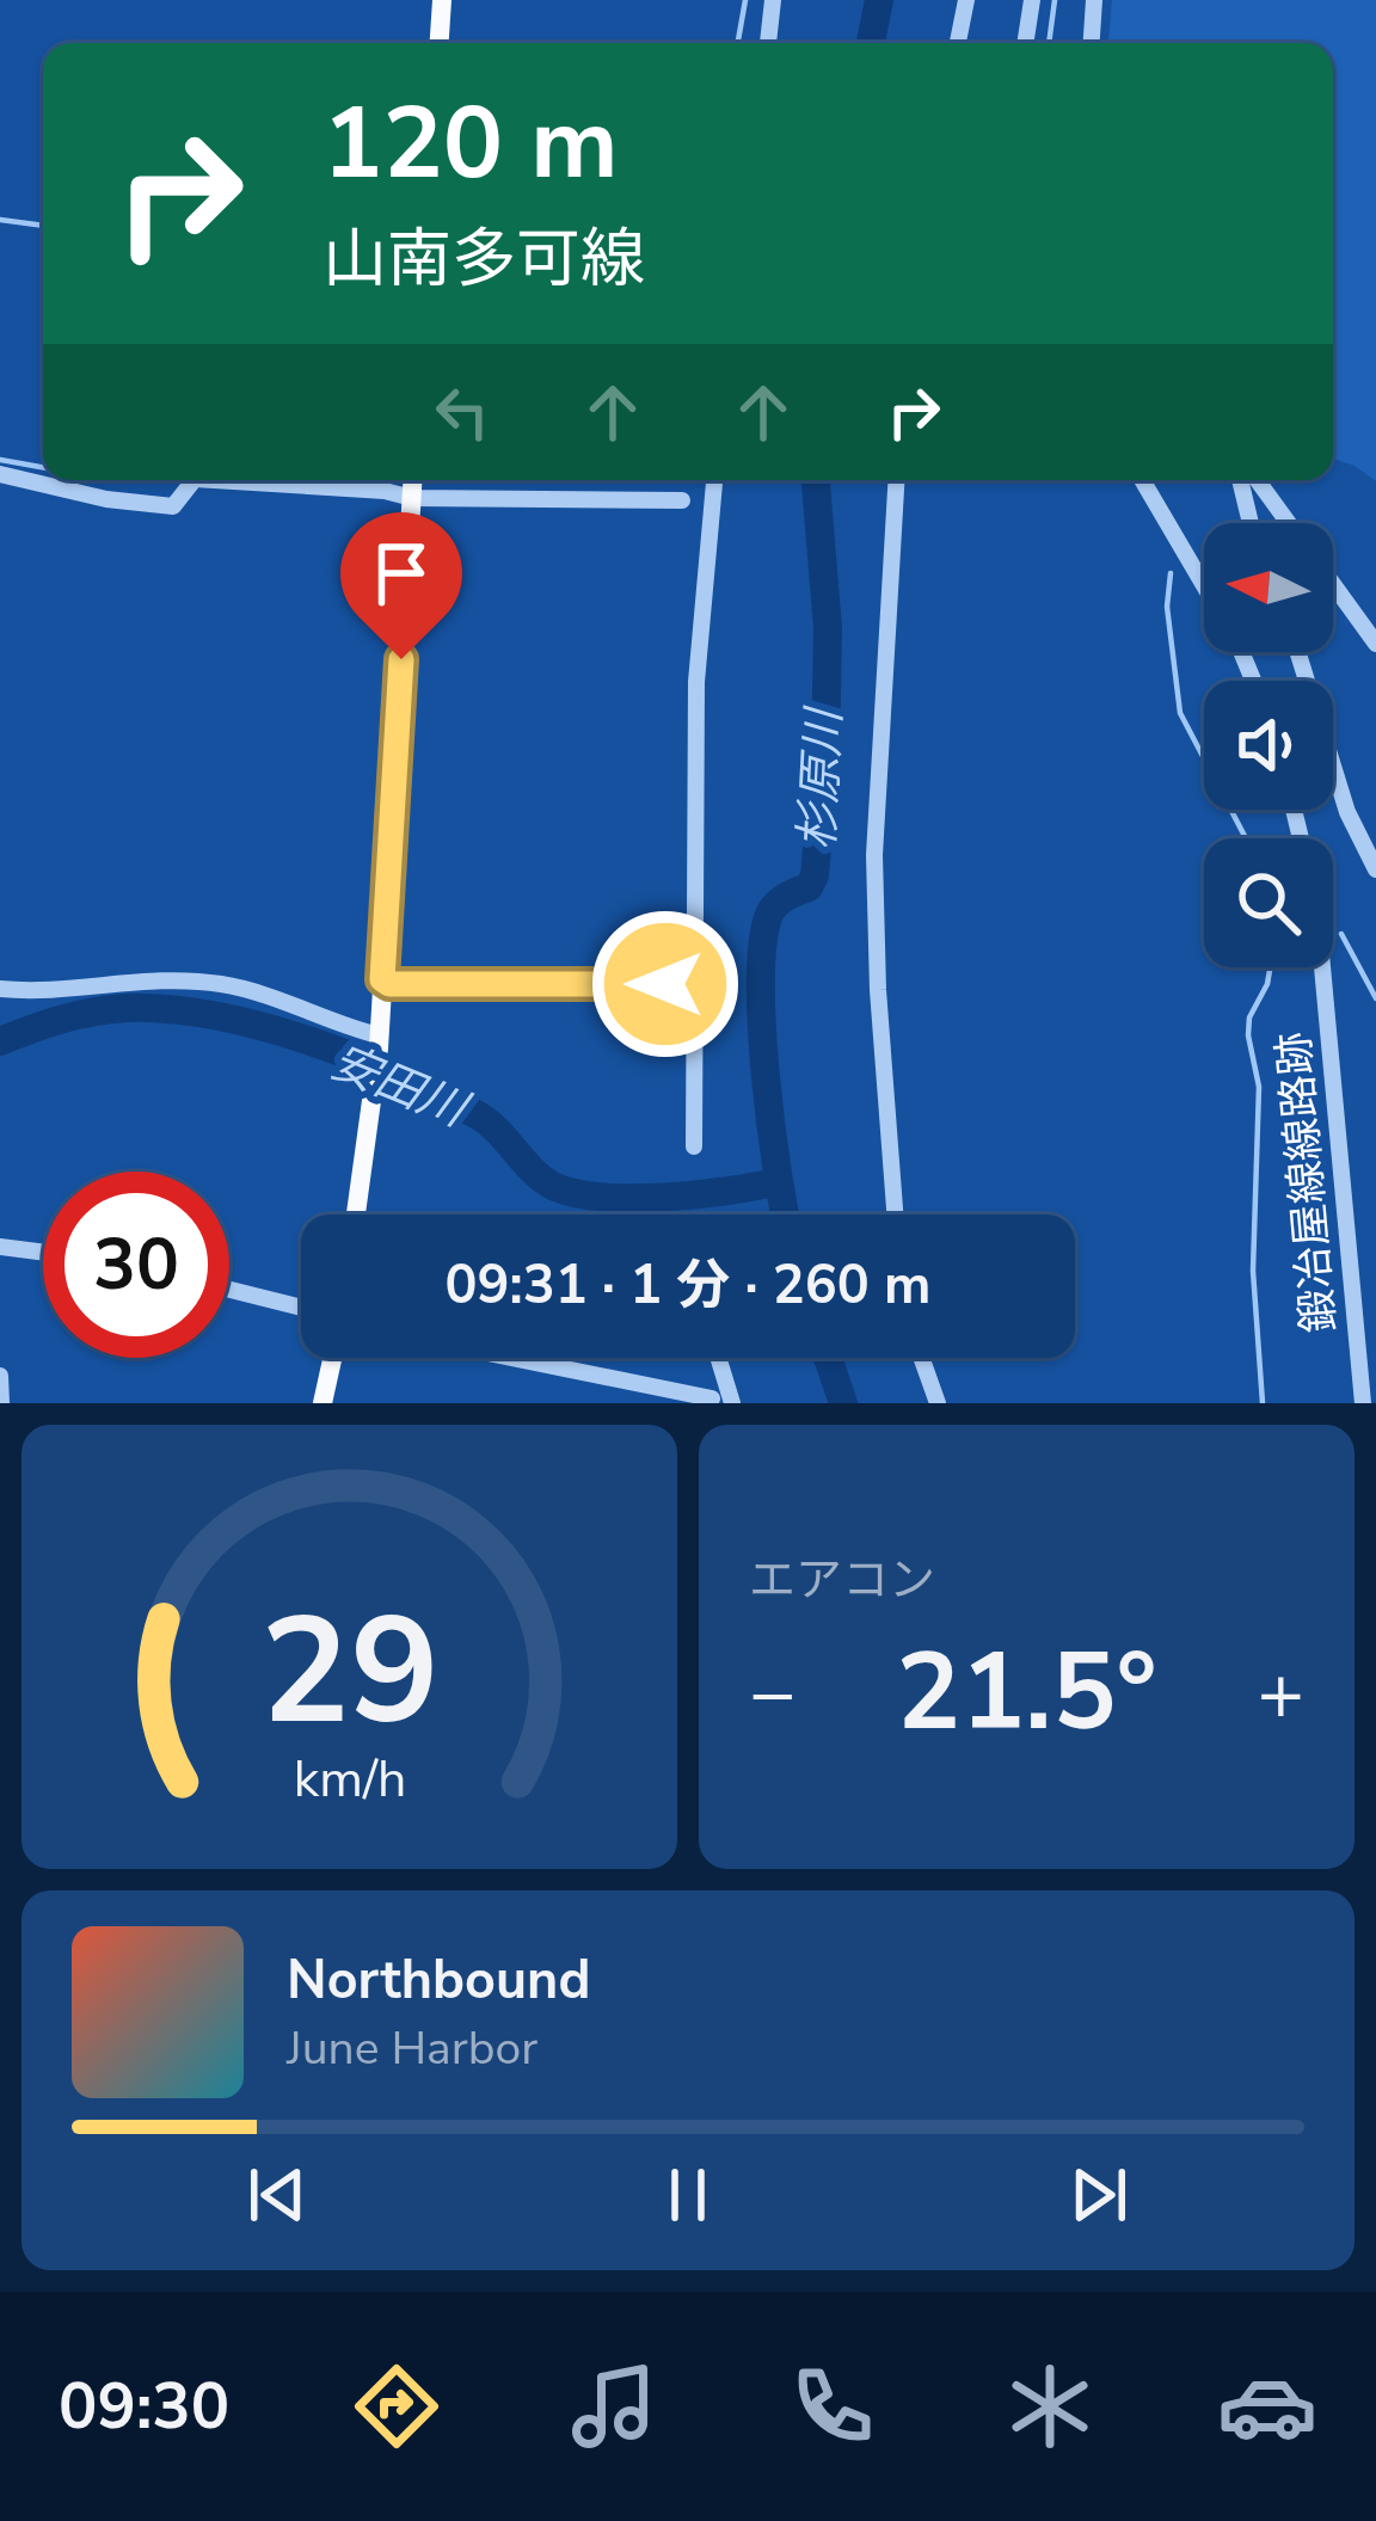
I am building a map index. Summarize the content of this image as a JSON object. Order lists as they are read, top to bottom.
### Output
{
  "streets": {
    "street": ["鍛冶屋線線路跡"]
  },
  "water": ["杉原川", "安田川"],
  "north": "left",
  "page": {
    "turn": ["120 m", "山南多可線"],
    "limit": "30",
    "trip": "09:31 · 1 分 · 260 m",
    "tile": "エアコン",
    "heat": ["−", "21.5°", "+"],
    "song": ["Northbound", "June Harbor"],
    "tabs": "09:30",
    "gauge": ["29", "km/h"]
  }
}
